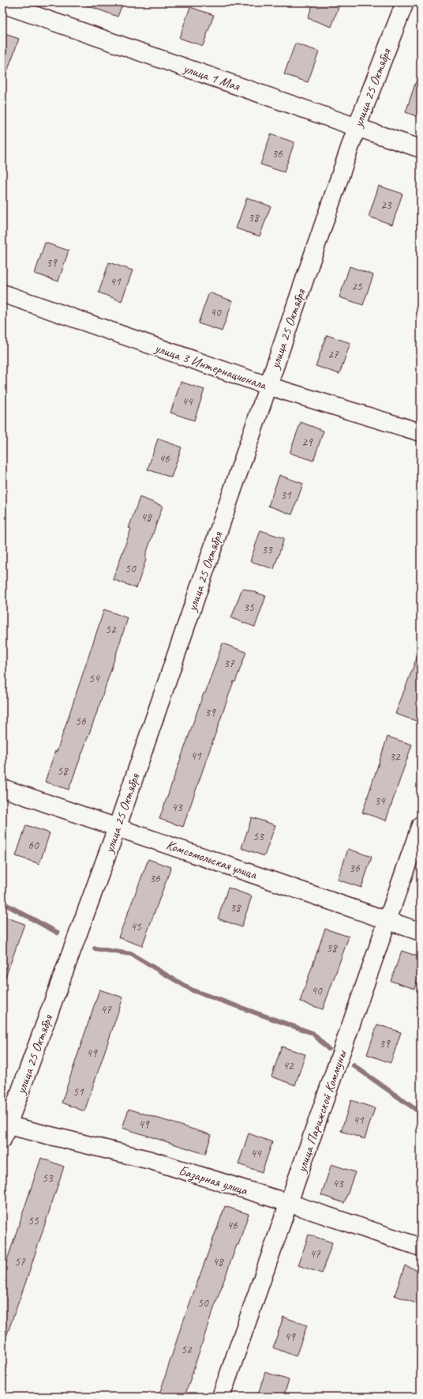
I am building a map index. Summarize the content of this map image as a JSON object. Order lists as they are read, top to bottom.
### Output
{
  "streets": {
    "street": [
      "улица 1 Мая",
      "улица 25 Октября",
      "улица 3 Интернационала",
      "Комсомольская улица",
      "улица Парижской Коммуны",
      "Базарная улица"
    ]
  },
  "crossings": [
    ["улица 1 Мая", "улица 25 Октября"],
    ["улица 25 Октября", "улица 3 Интернационала"],
    ["улица 25 Октября", "Комсомольская улица"],
    ["улица 25 Октября", "Базарная улица"],
    ["Комсомольская улица", "улица Парижской Коммуны"],
    ["улица Парижской Коммуны", "Базарная улица"]
  ],
  "house_numbers": [
    "36",
    "23",
    "38",
    "39",
    "41",
    "25",
    "40",
    "27",
    "44",
    "29",
    "46",
    "31",
    "48",
    "33",
    "50",
    "35",
    "52",
    "37",
    "54",
    "39",
    "56",
    "41",
    "32",
    "58",
    "34",
    "43",
    "53",
    "60",
    "36",
    "36",
    "38",
    "45",
    "38",
    "40",
    "47",
    "39",
    "49",
    "42",
    "51",
    "41",
    "49",
    "44",
    "53",
    "43",
    "55",
    "46",
    "47",
    "57",
    "48",
    "50",
    "49",
    "52"
  ]
}
